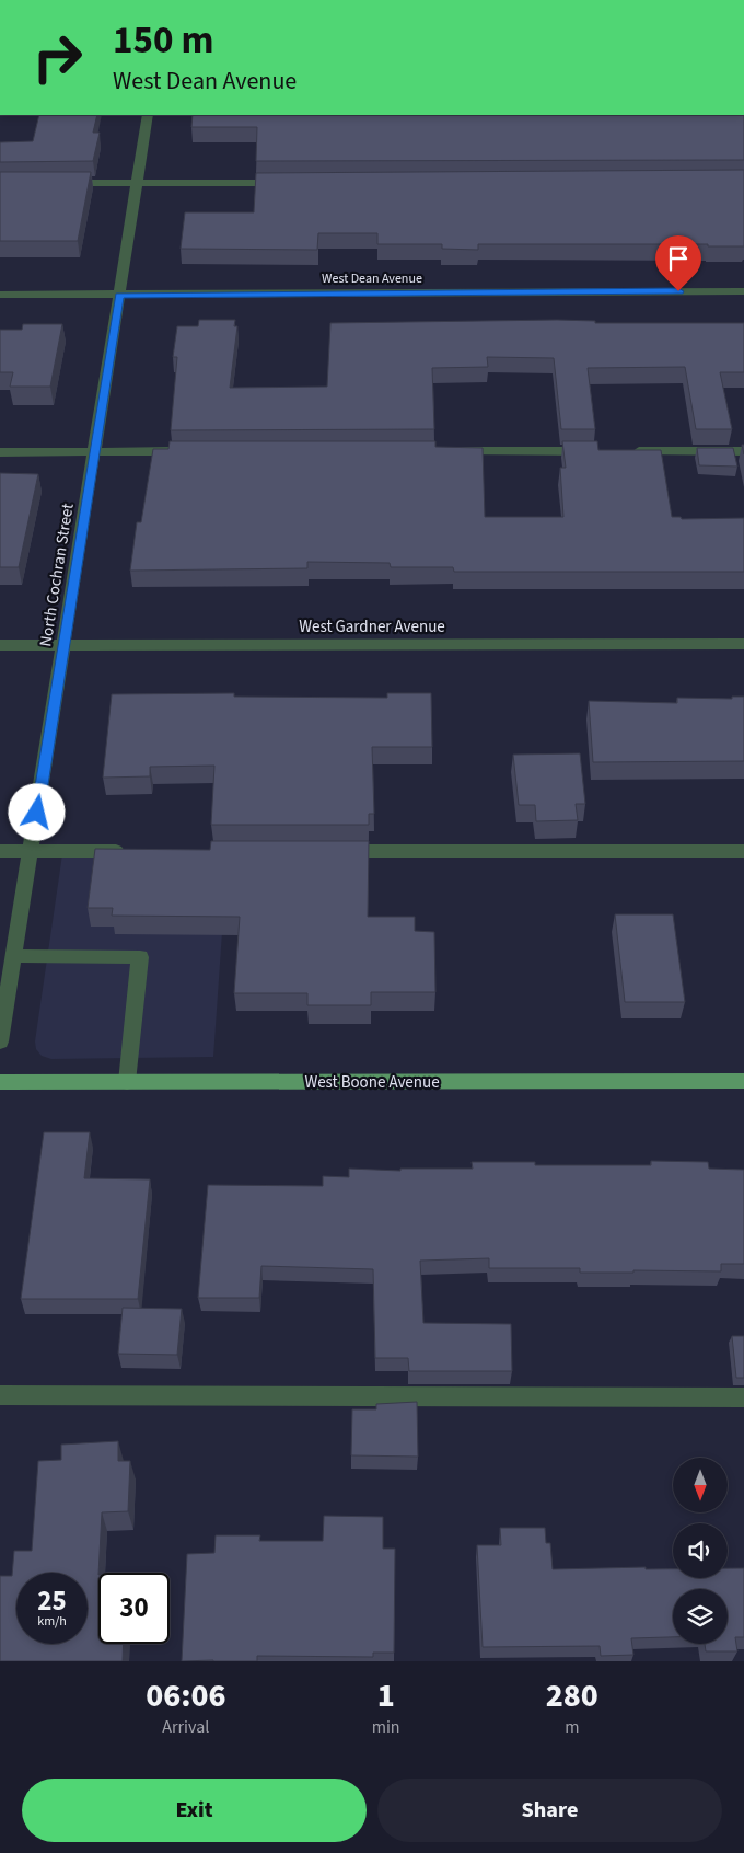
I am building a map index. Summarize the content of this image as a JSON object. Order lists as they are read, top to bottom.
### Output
{
  "streets": {
    "main road": ["West Boone Avenue"],
    "street": ["West Dean Avenue", "North Cochran Street", "West Gardner Avenue"]
  },
  "crossings": [
    ["West Dean Avenue", "North Cochran Street"],
    ["North Cochran Street", "West Gardner Avenue"]
  ],
  "north": "bottom",
  "page": {
    "turn": ["150 m", "West Dean Avenue"],
    "speed": "25 km/h",
    "limit": "30",
    "eta": [
      "06:06",
      "Arrival",
      "1",
      "min",
      "280",
      "m"
    ],
    "buttons": ["Exit", "Share"]
  }
}
